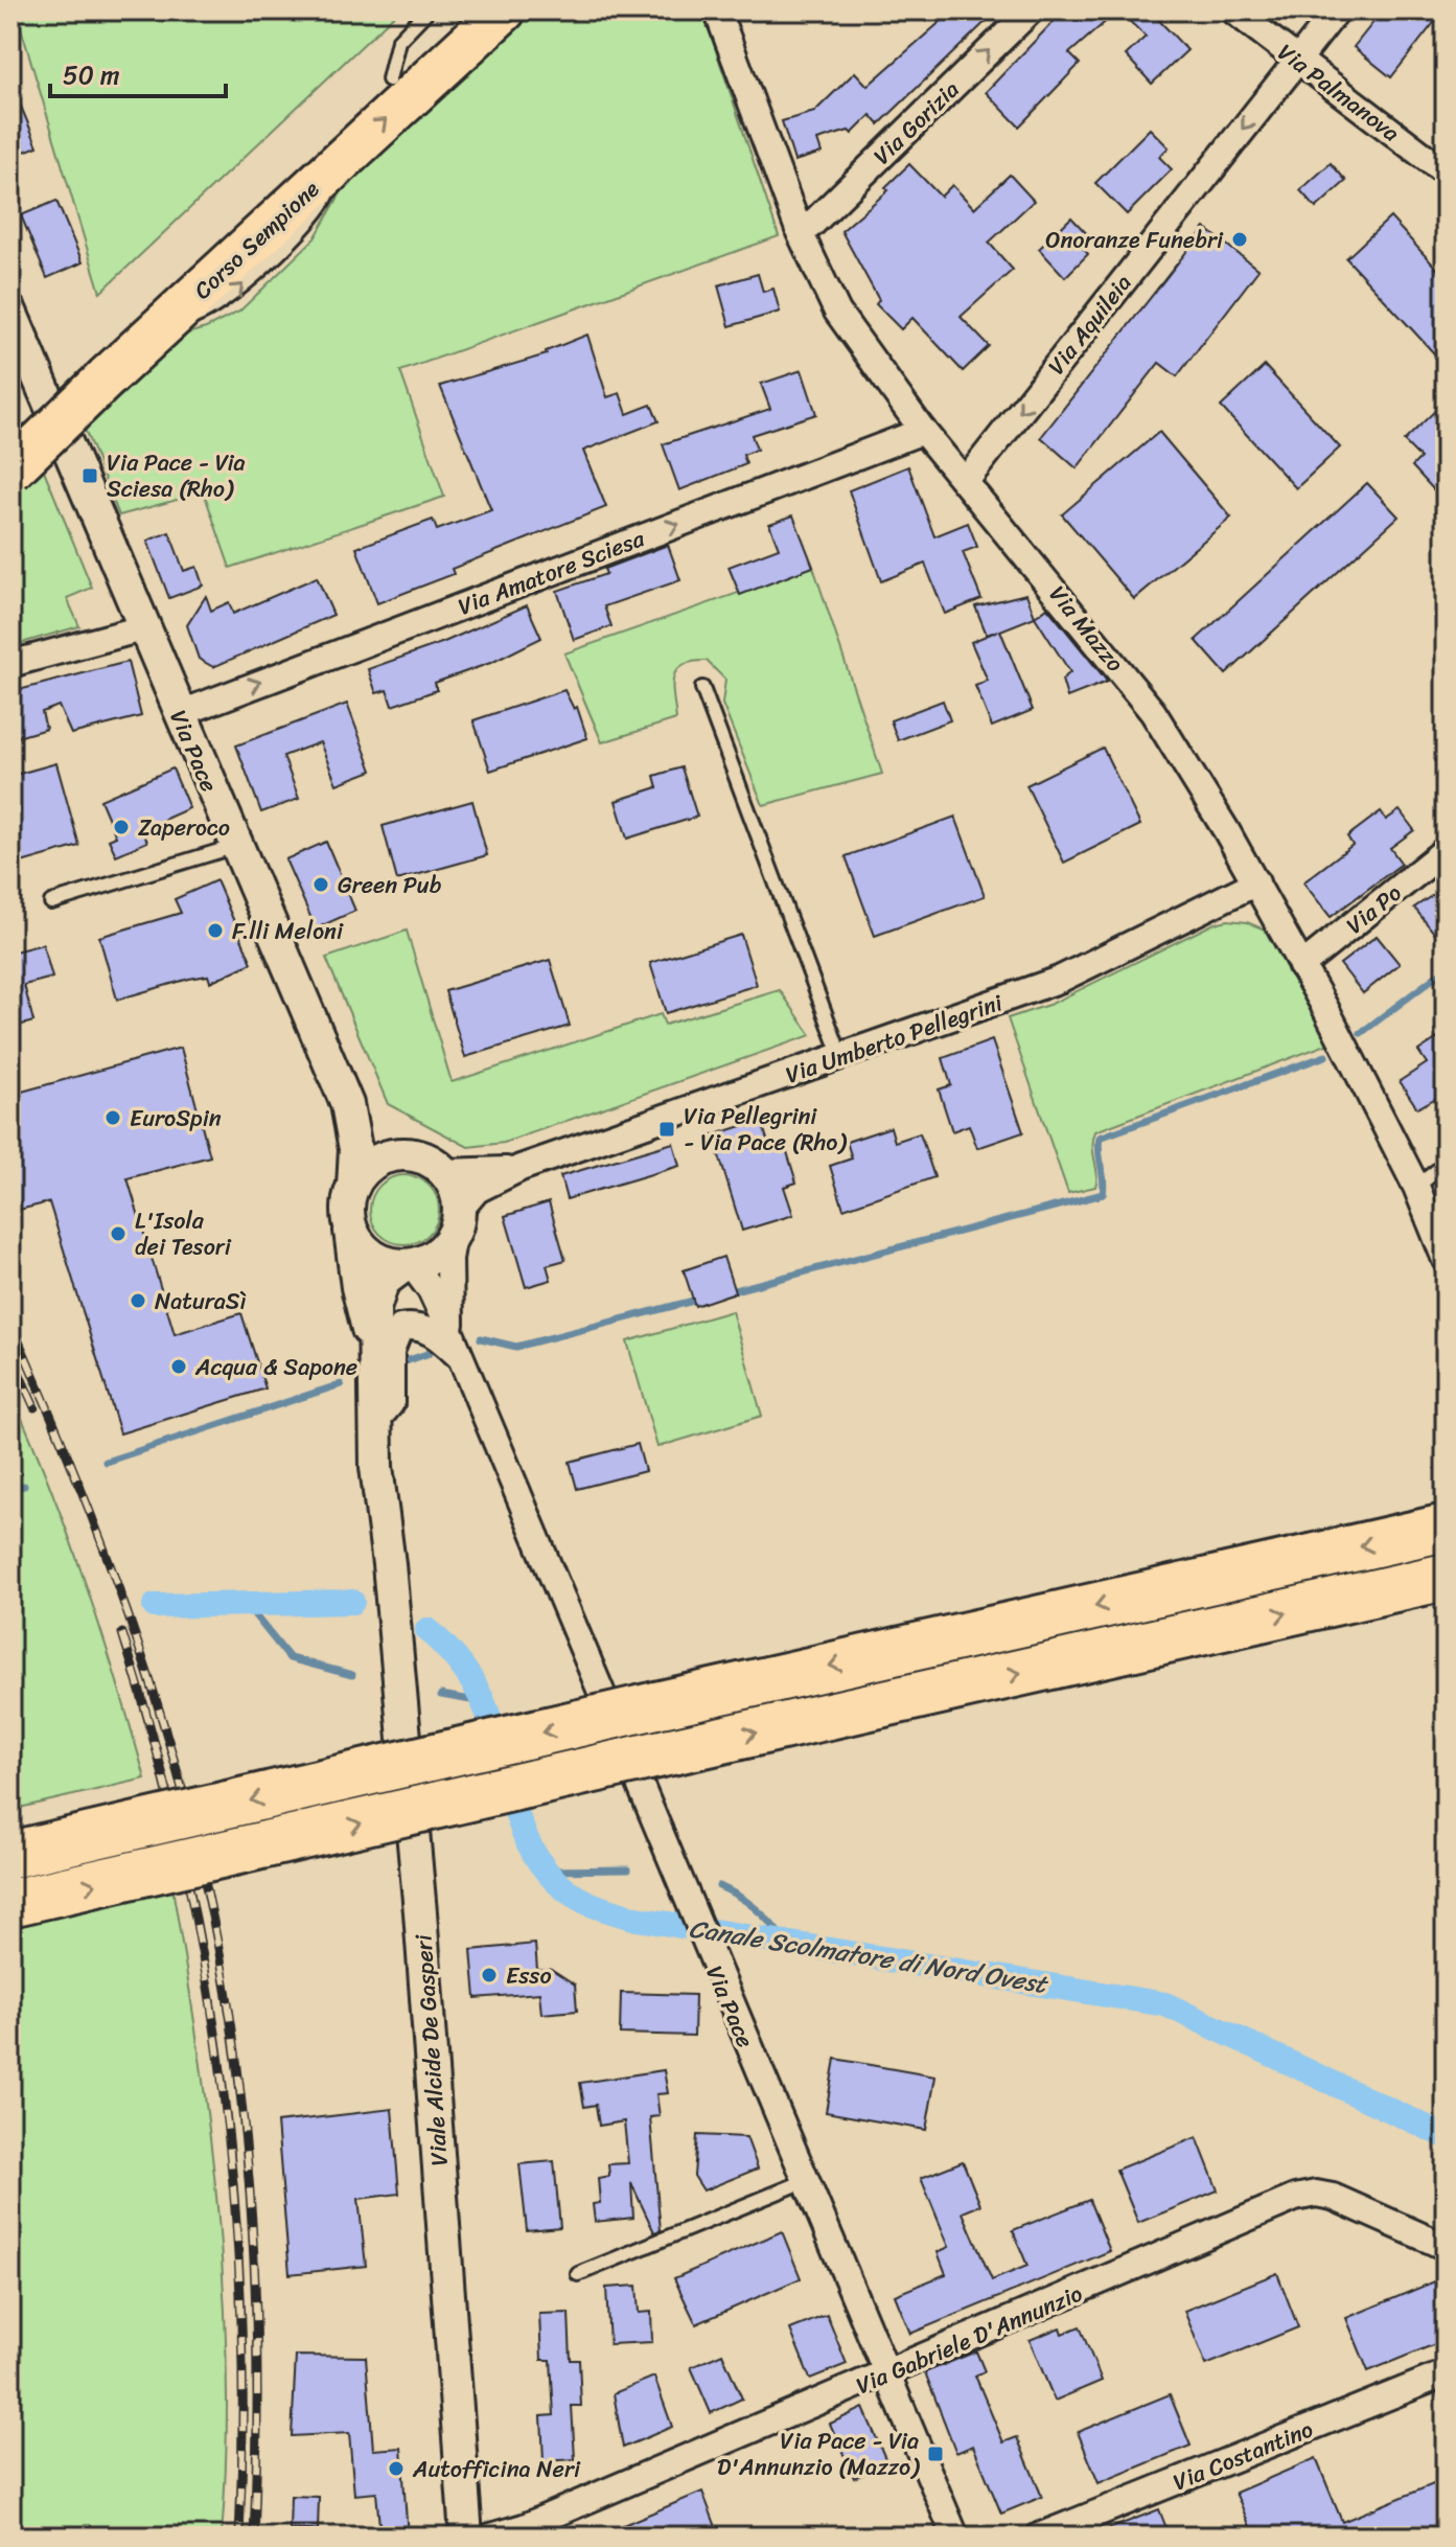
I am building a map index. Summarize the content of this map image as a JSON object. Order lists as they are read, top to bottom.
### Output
{
  "streets": {
    "highway": ["Corso Sempione"],
    "street": [
      "Via Palmanova",
      "Via Gorizia",
      "Via Aquileia",
      "Via Amatore Sciesa",
      "Via Mazzo",
      "Via Pace",
      "Via Po",
      "Via Umberto Pellegrini",
      "Viale Alcide De Gasperi",
      "Via Gabriele D'Annunzio",
      "Via Costantino"
    ]
  },
  "crossings": [
    ["Via Palmanova", "Via Aquileia"],
    ["Via Gorizia", "Via Mazzo"],
    ["Via Aquileia", "Via Mazzo"],
    ["Via Amatore Sciesa", "Via Mazzo"],
    ["Via Amatore Sciesa", "Via Pace"],
    ["Via Mazzo", "Via Po"],
    ["Via Mazzo", "Via Umberto Pellegrini"],
    ["Via Pace", "Viale Alcide De Gasperi"],
    ["Via Pace", "Via Gabriele D'Annunzio"]
  ],
  "one_way": ["Via Gorizia", "Via Aquileia", "Via Amatore Sciesa"],
  "water": ["Canale Scolmatore di Nord Ovest"],
  "places": {
    "other": [
      "Onoranze Funebri",
      "Zaperoco",
      "Green Pub",
      "F.lli Meloni",
      "EuroSpin",
      "L'Isola dei Tesori",
      "NaturaSì",
      "Acqua & Sapone",
      "Esso",
      "Autofficina Neri"
    ],
    "transit": ["Via Pace - Via Sciesa (Rho)", "Via Pellegrini - Via Pace (Rho)", "Via Pace - Via D'Annunzio (Mazzo)"]
  },
  "scale_bar": "50 m"
}
